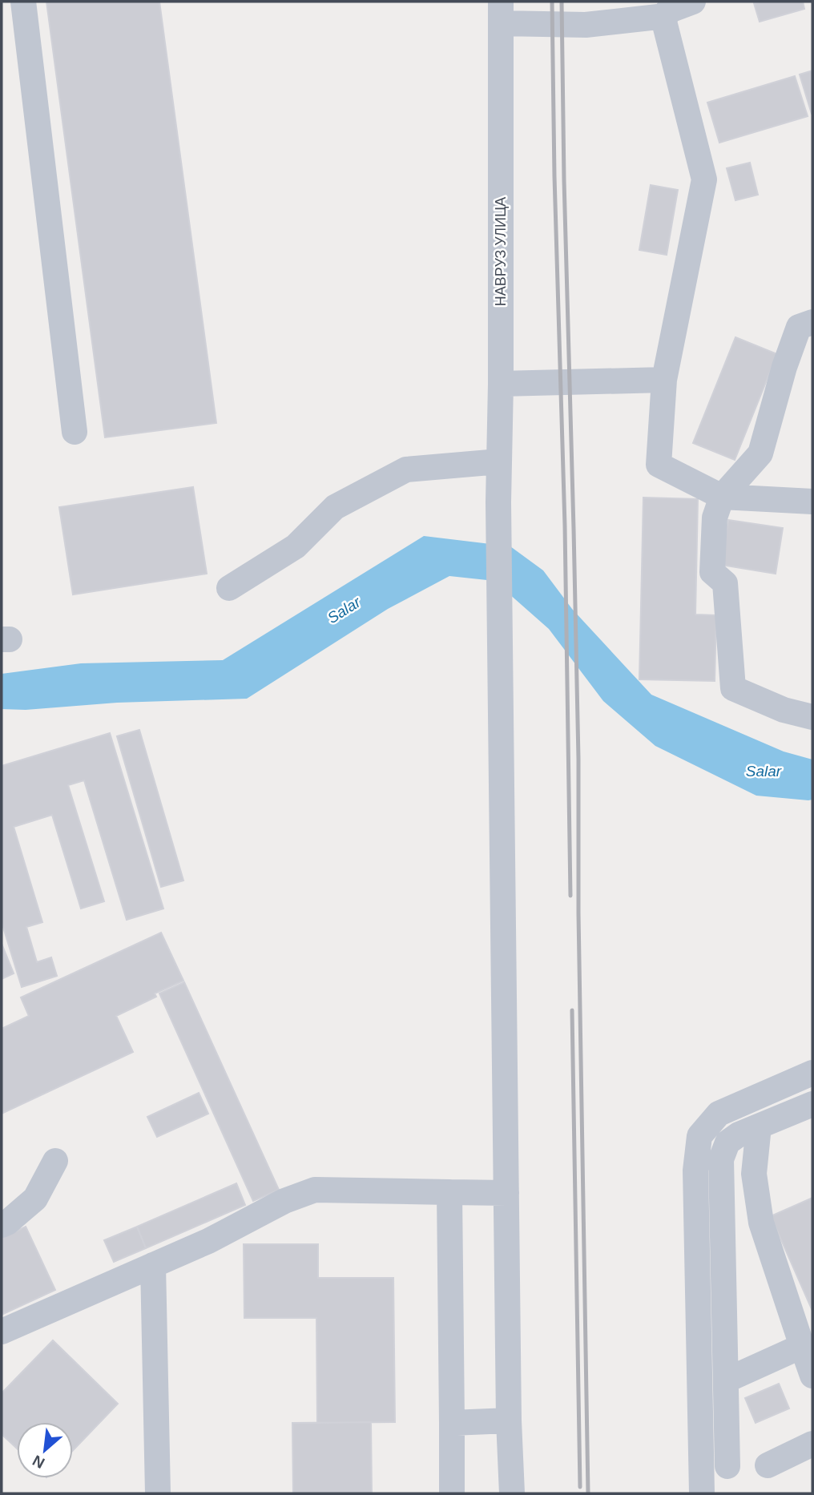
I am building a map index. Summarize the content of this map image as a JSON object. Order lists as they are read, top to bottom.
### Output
{
  "streets": {
    "street": ["НАВРУЗ УЛИЦА"]
  },
  "water": ["Salar"],
  "north": "bottom left"
}
